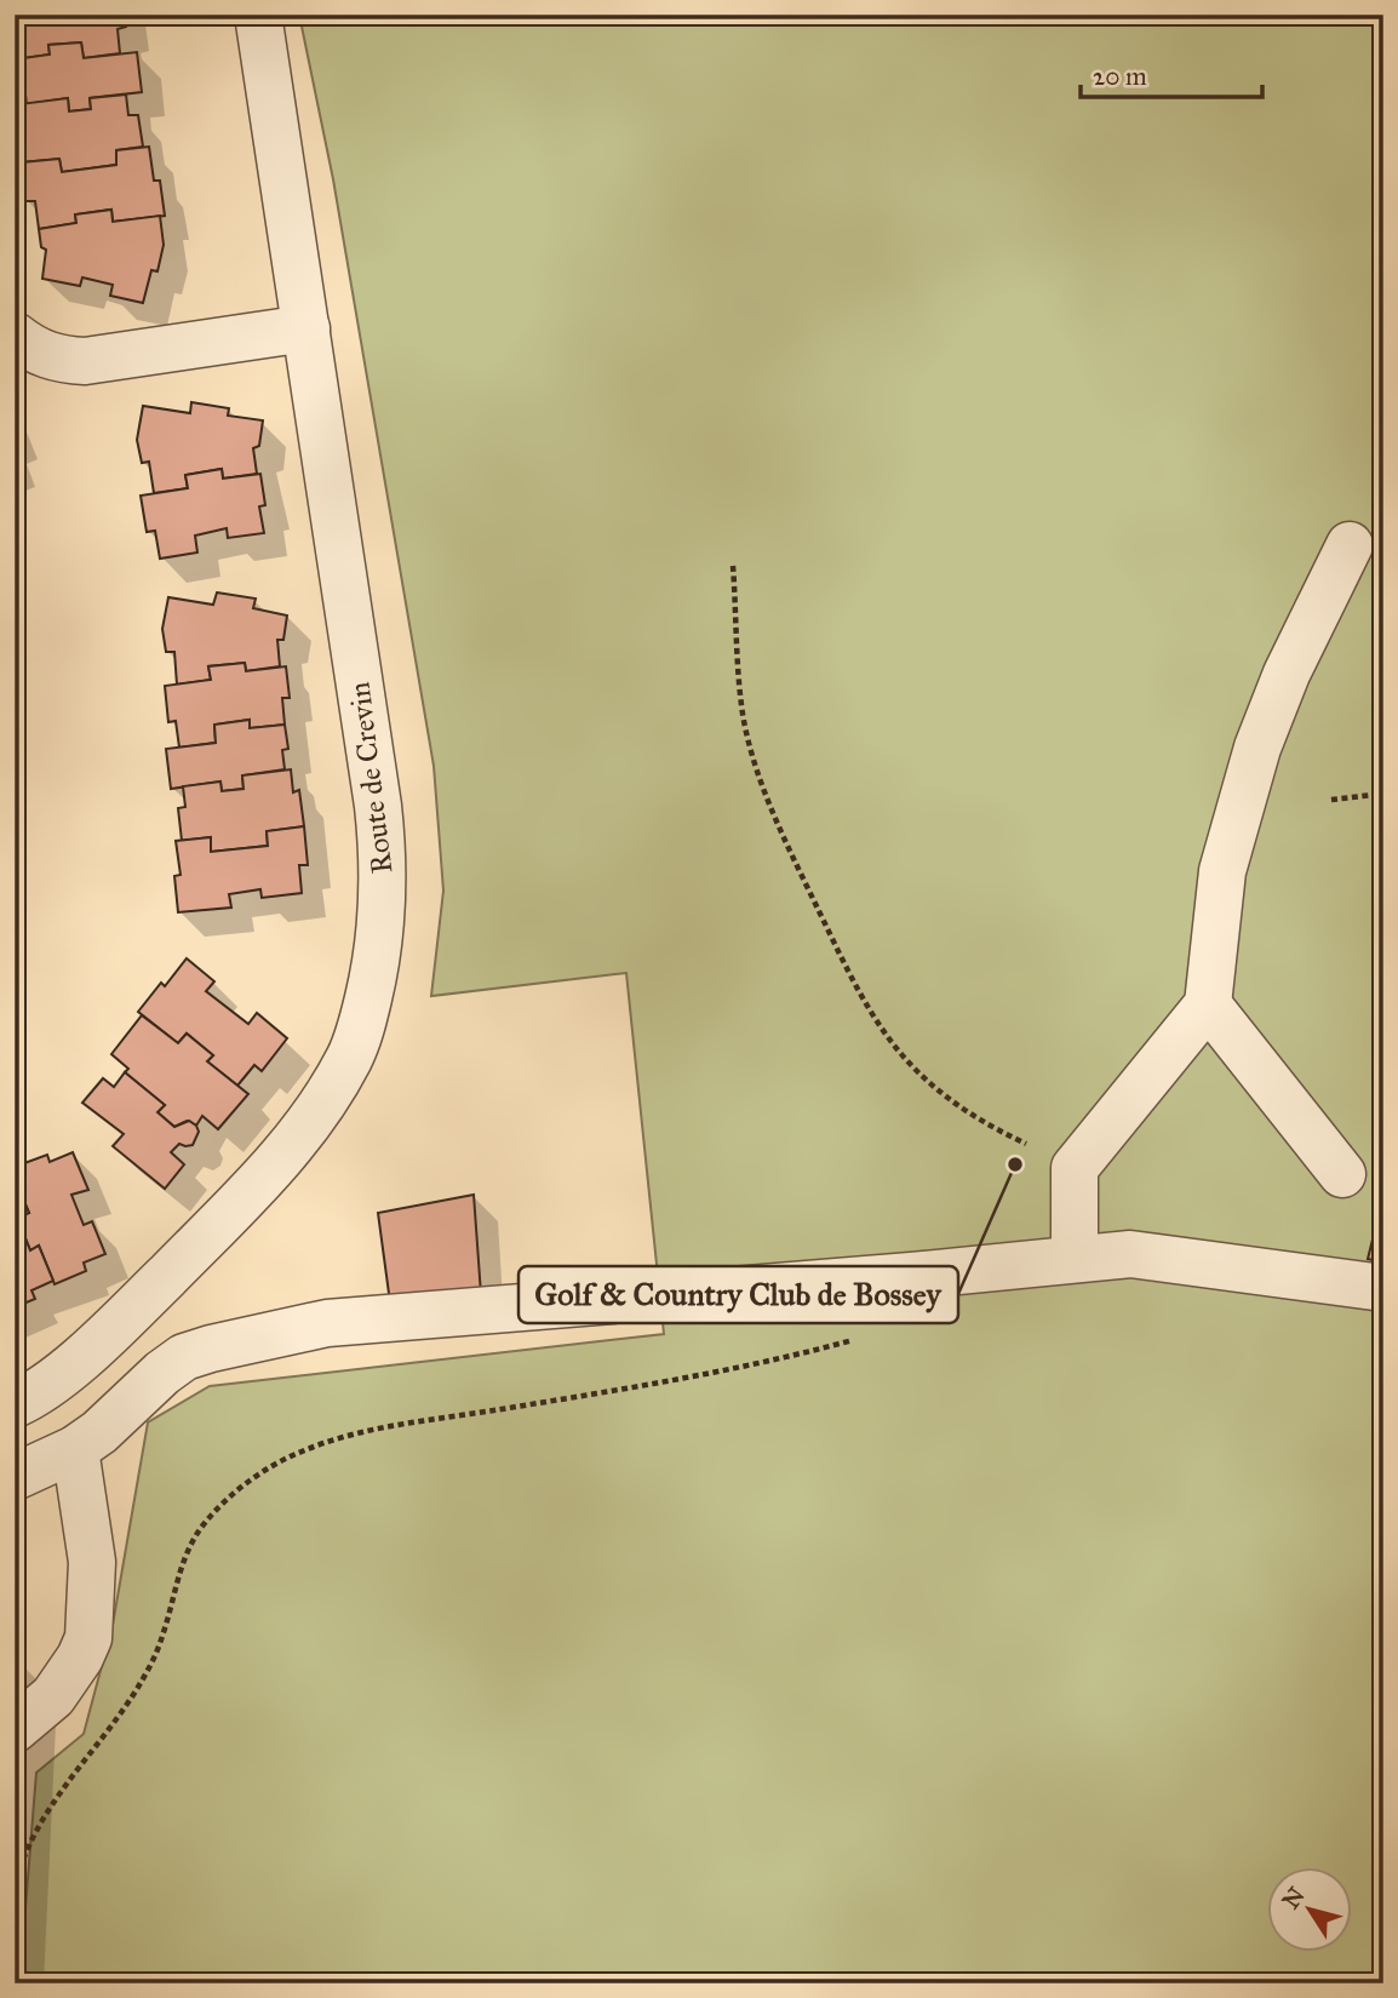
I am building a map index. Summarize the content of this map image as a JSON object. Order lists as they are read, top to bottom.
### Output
{
  "streets": {
    "street": ["Route de Crevin"]
  },
  "places": ["Golf & Country Club de Bossey"],
  "scale_bar": "20 m",
  "north": "top left"
}
